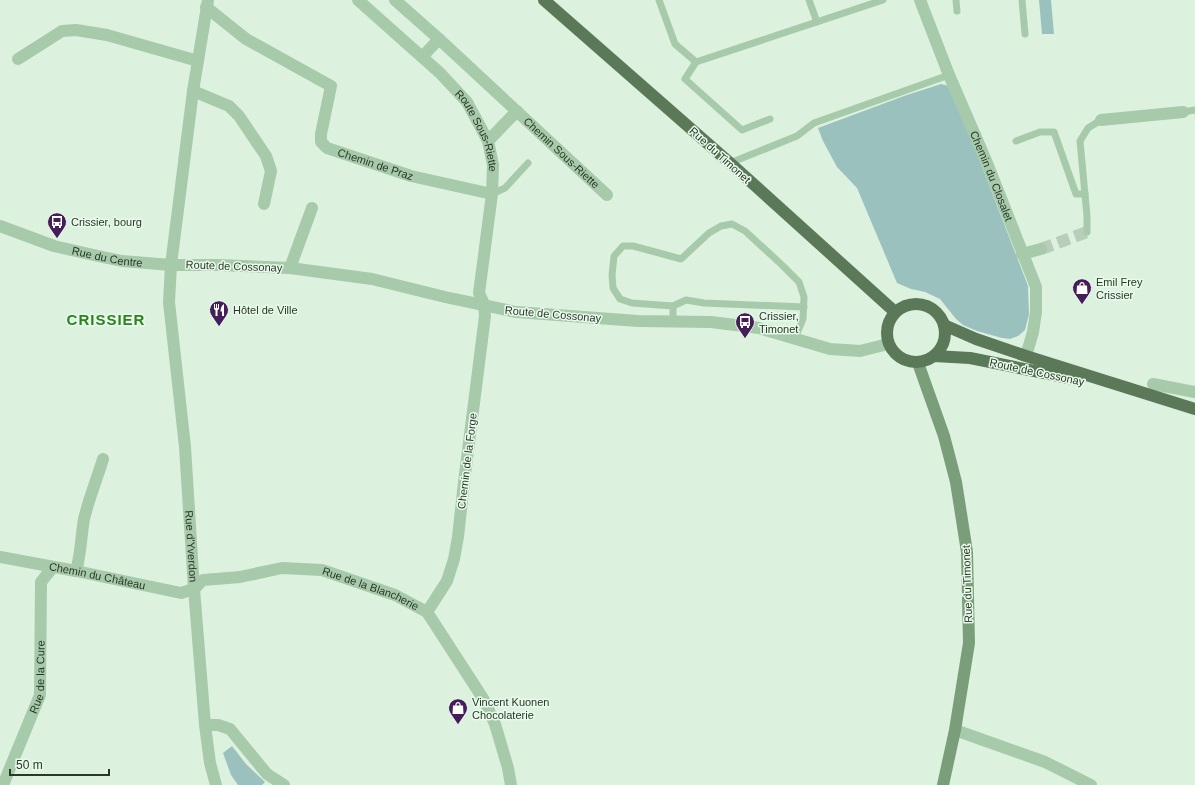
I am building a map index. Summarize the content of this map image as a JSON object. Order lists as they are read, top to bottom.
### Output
{
  "streets": {
    "main road": ["Rue du Timonet", "Route de Cossonay"],
    "street": [
      "Route Sous-Riette",
      "Chemin Sous-Riette",
      "Chemin de Praz",
      "Chemin du Closalet",
      "Rue du Centre",
      "Chemin de la Forge",
      "Rue d'Yverdon",
      "Chemin du Château",
      "Rue de la Blancherie",
      "Rue de la Cure"
    ]
  },
  "crossings": [
    ["Route Sous-Riette", "Chemin Sous-Riette"],
    ["Route Sous-Riette", "Chemin de Praz"],
    ["Route Sous-Riette", "Route de Cossonay"],
    ["Route Sous-Riette", "Chemin de la Forge"],
    ["Rue du Timonet", "Route de Cossonay"],
    ["Chemin de Praz", "Rue du Centre"],
    ["Chemin de Praz", "Route de Cossonay"],
    ["Chemin de Praz", "Rue d'Yverdon"],
    ["Chemin du Closalet", "Route de Cossonay"],
    ["Rue du Centre", "Route de Cossonay"],
    ["Rue du Centre", "Rue d'Yverdon"],
    ["Route de Cossonay", "Chemin de la Forge"],
    ["Route de Cossonay", "Rue d'Yverdon"],
    ["Chemin de la Forge", "Rue de la Blancherie"],
    ["Rue d'Yverdon", "Chemin du Château"],
    ["Rue d'Yverdon", "Rue de la Blancherie"],
    ["Chemin du Château", "Rue de la Blancherie"]
  ],
  "districts": ["CRISSIER"],
  "places": {
    "bus stop": ["Crissier, bourg", "Crissier, Timonet"],
    "shop": ["Emil Frey Crissier", "Vincent Kuonen Chocolaterie"],
    "restaurant": ["Hôtel de Ville"]
  },
  "scale_bar": "50 m"
}
